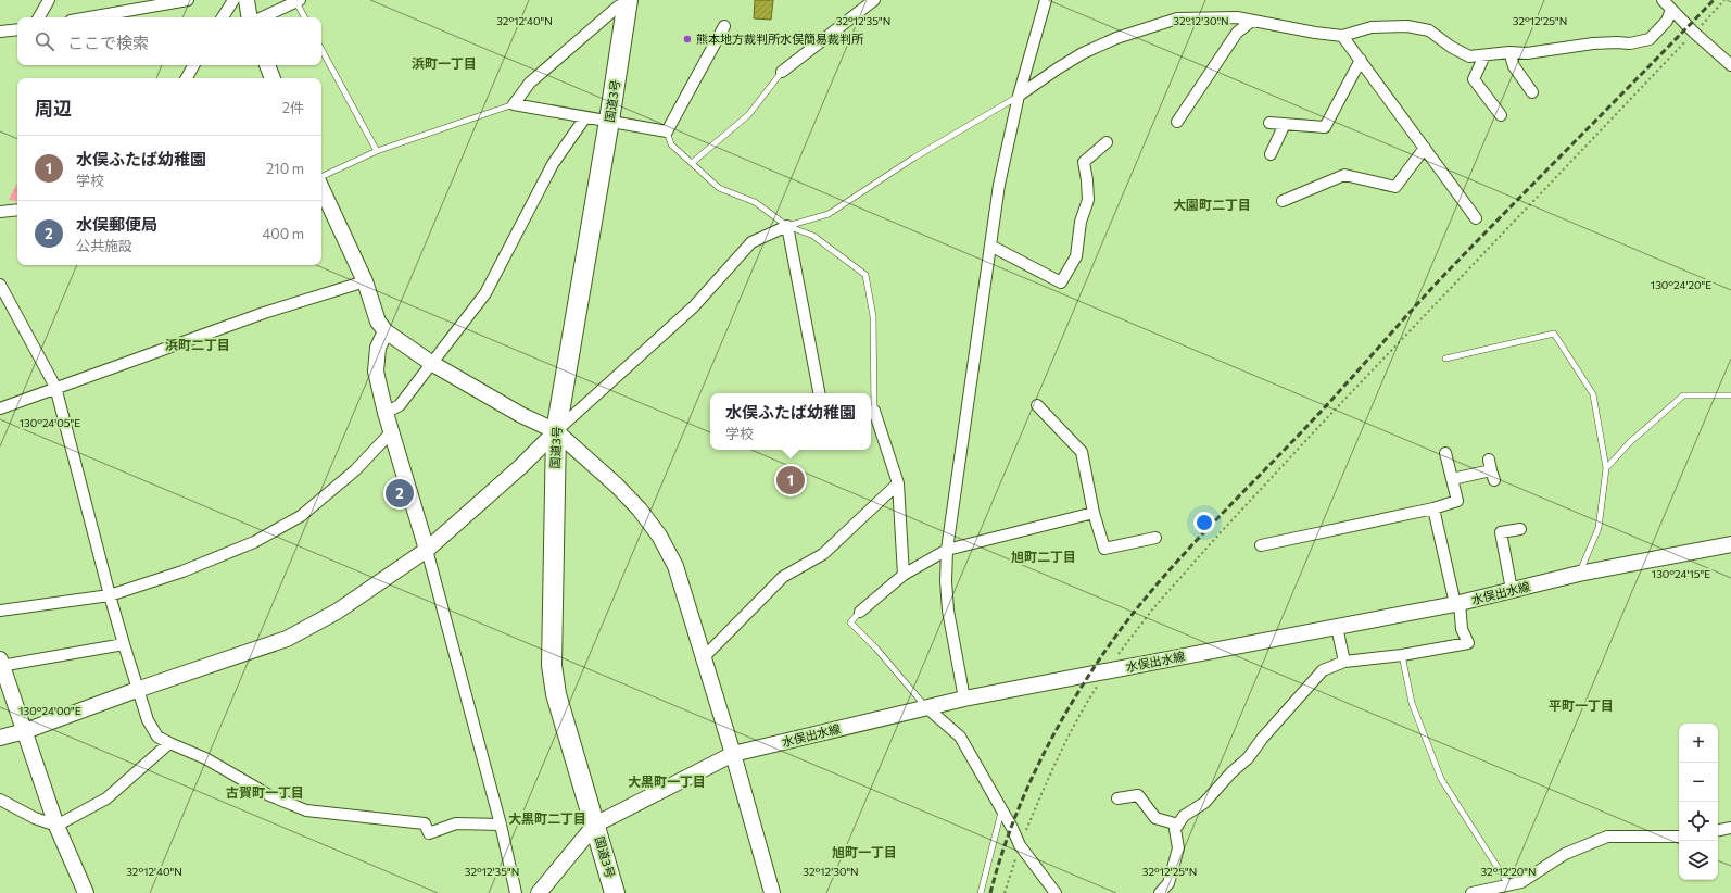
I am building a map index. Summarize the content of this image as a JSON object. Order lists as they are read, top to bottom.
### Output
{
  "streets": {
    "highway": ["国道3号"],
    "street": ["水俣出水線"]
  },
  "crossings": [
    ["国道3号", "水俣出水線"]
  ],
  "districts": [
    "浜町一丁目",
    "大園町二丁目",
    "浜町二丁目",
    "旭町二丁目",
    "平町一丁目",
    "大黒町一丁目",
    "古賀町一丁目",
    "大黒町二丁目",
    "旭町一丁目"
  ],
  "places": ["熊本地方裁判所水俣簡易裁判所"],
  "page": {
    "search": "ここで検索",
    "heading": ["周辺", "2件"],
    "list": [
      {
        "mark": "1",
        "name": "水俣ふたば幼稚園",
        "note": "学校",
        "value": "210 m"
      },
      {
        "mark": "2",
        "name": "水俣郵便局",
        "note": "公共施設",
        "value": "400 m"
      }
    ],
    "popup": ["水俣ふたば幼稚園", "学校"],
    "pins": ["1", "2"],
    "map_buttons": ["+", "−"]
  },
  "coordinates": [
    "32°12'25\"N",
    "32°12'40\"N",
    "32°12'35\"N",
    "32°12'30\"N",
    "130°24'20\"E",
    "130°24'05\"E",
    "130°24'15\"E",
    "130°24'00\"E",
    "32°12'20\"N"
  ]
}
